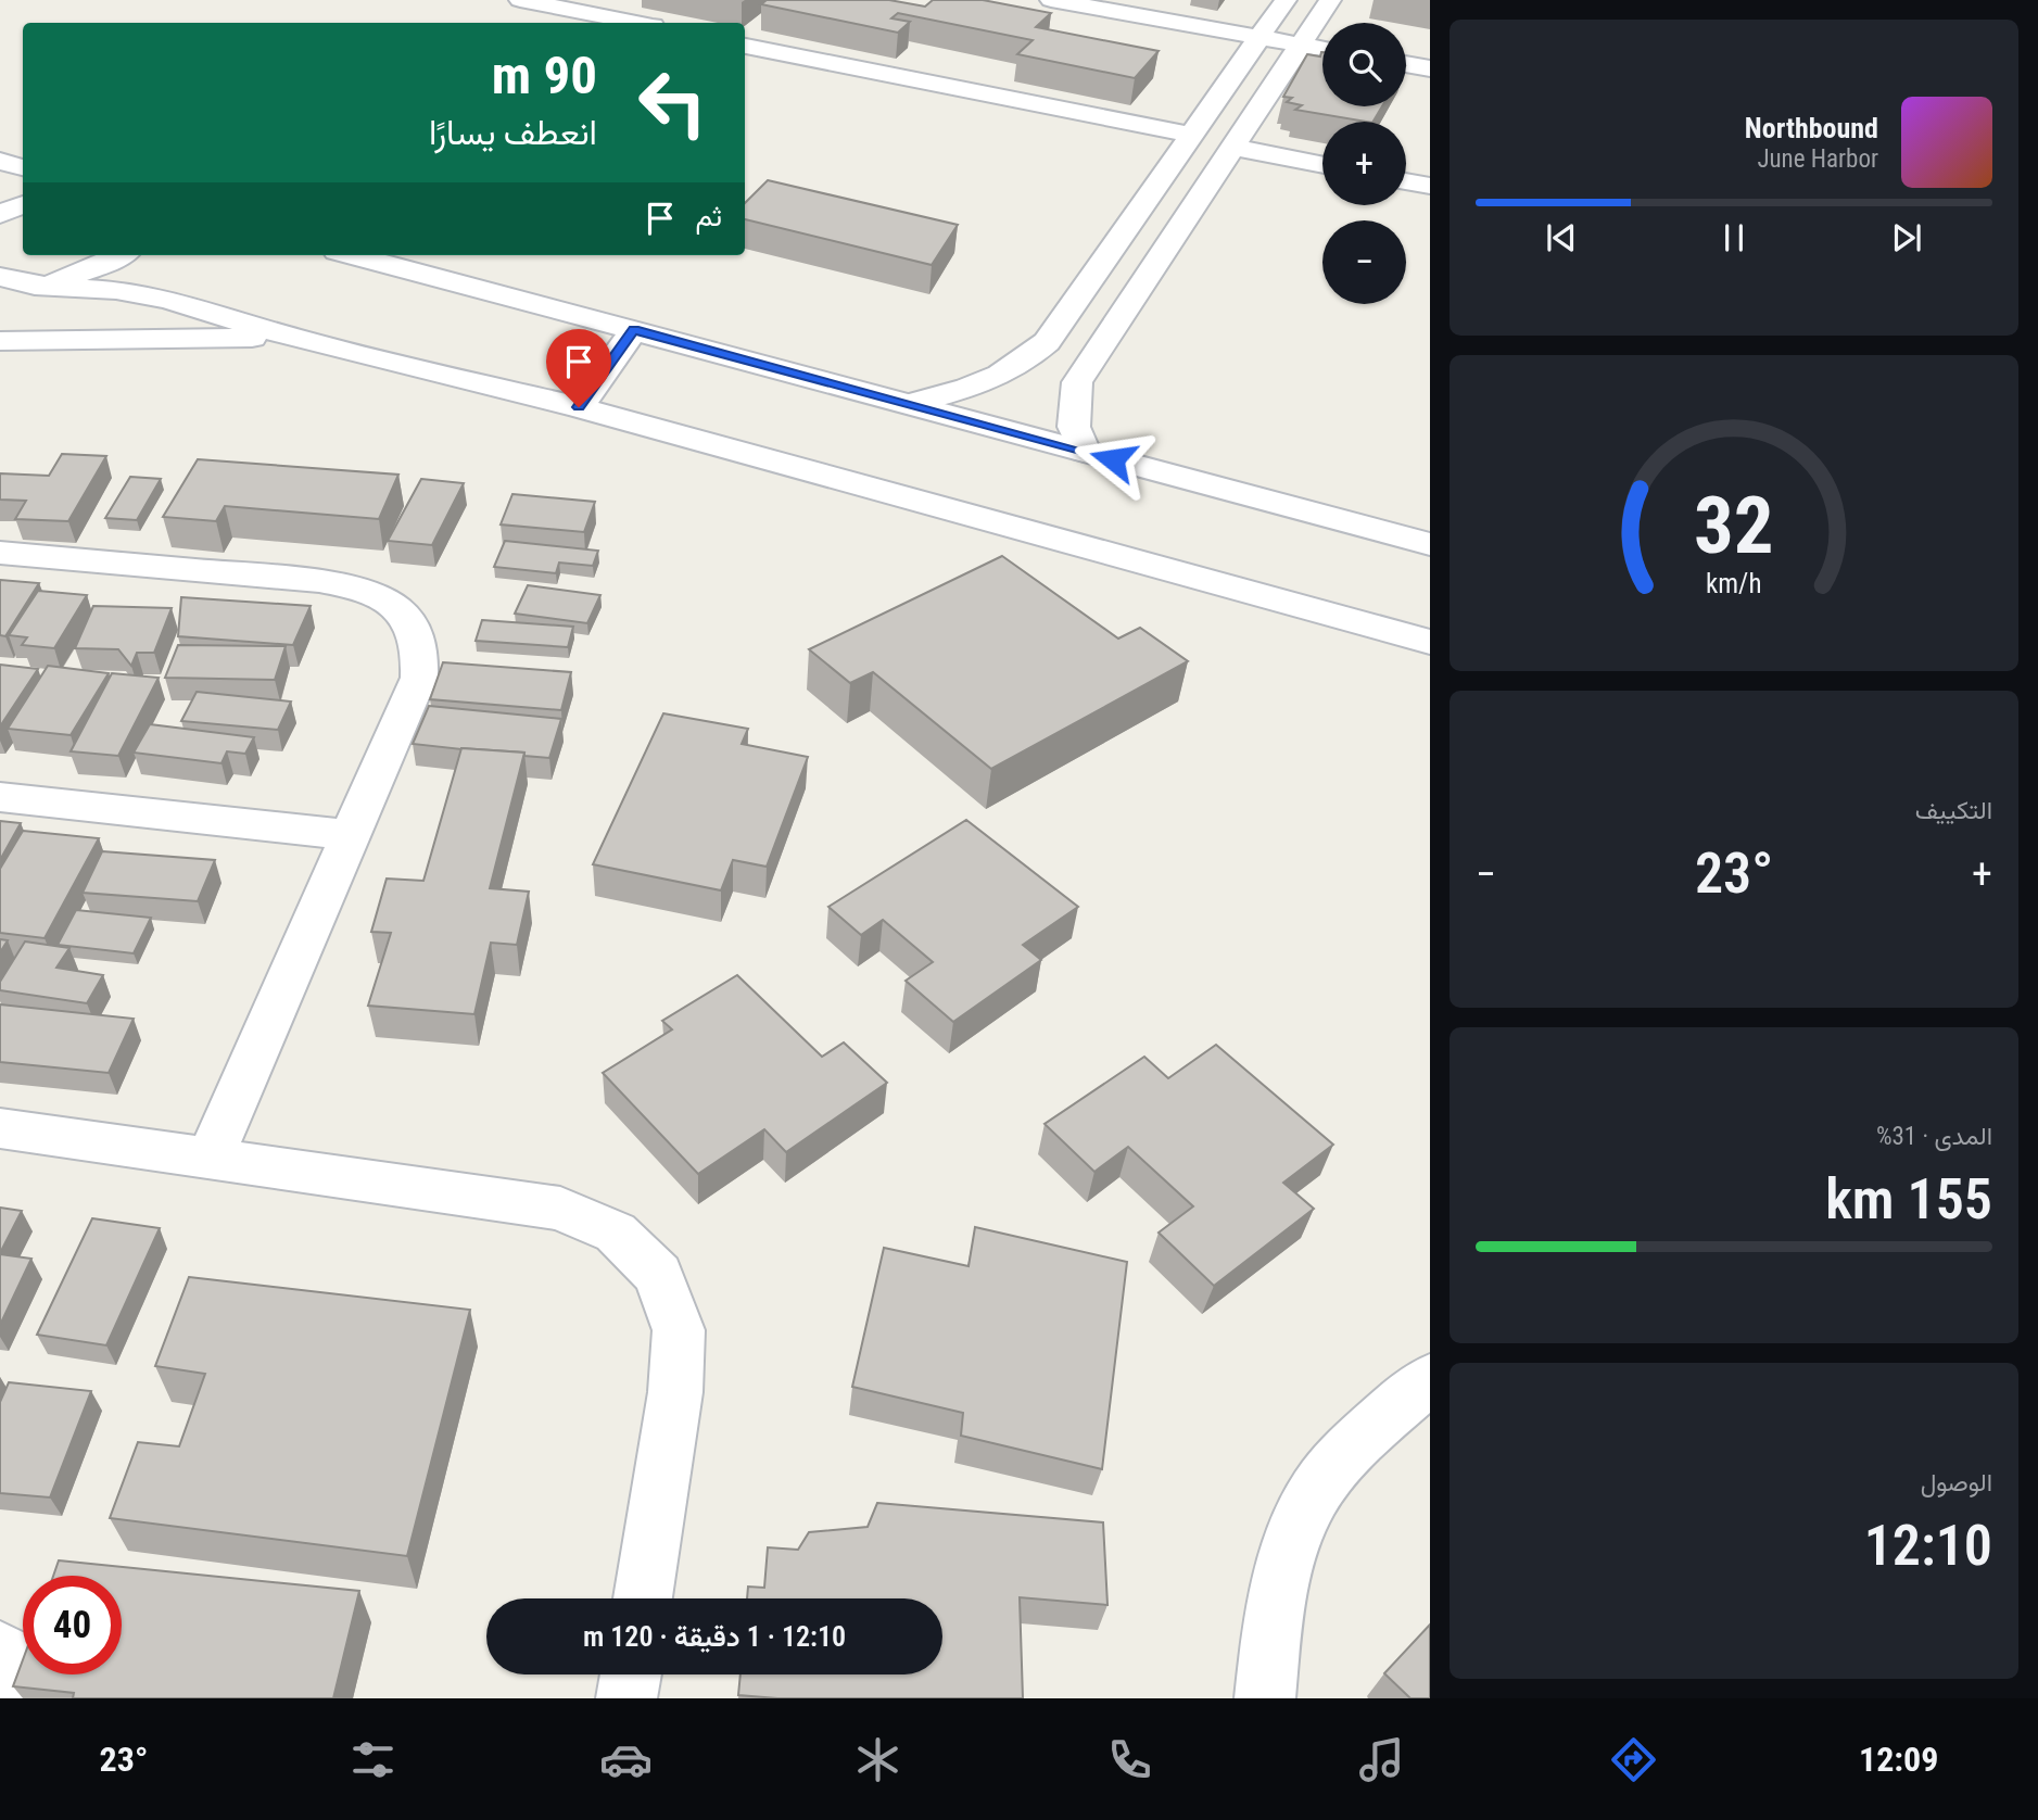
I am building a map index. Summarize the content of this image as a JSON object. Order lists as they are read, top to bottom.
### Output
{
  "page": {
    "map_buttons": ["+", "−"],
    "turn": ["90 m", "انعطف يسارًا"],
    "song": ["Northbound", "June Harbor"],
    "then": "ثم",
    "tile": [
      "التكييف",
      ["المدى · 31%", "155 km"],
      ["الوصول", "12:10"]
    ],
    "heat": ["−", "23°", "+"],
    "limit": "40",
    "trip": "12:10 · 1 دقيقة · 120 m",
    "tabs": ["12:09", "23°"],
    "gauge": ["32", "km/h"]
  }
}
